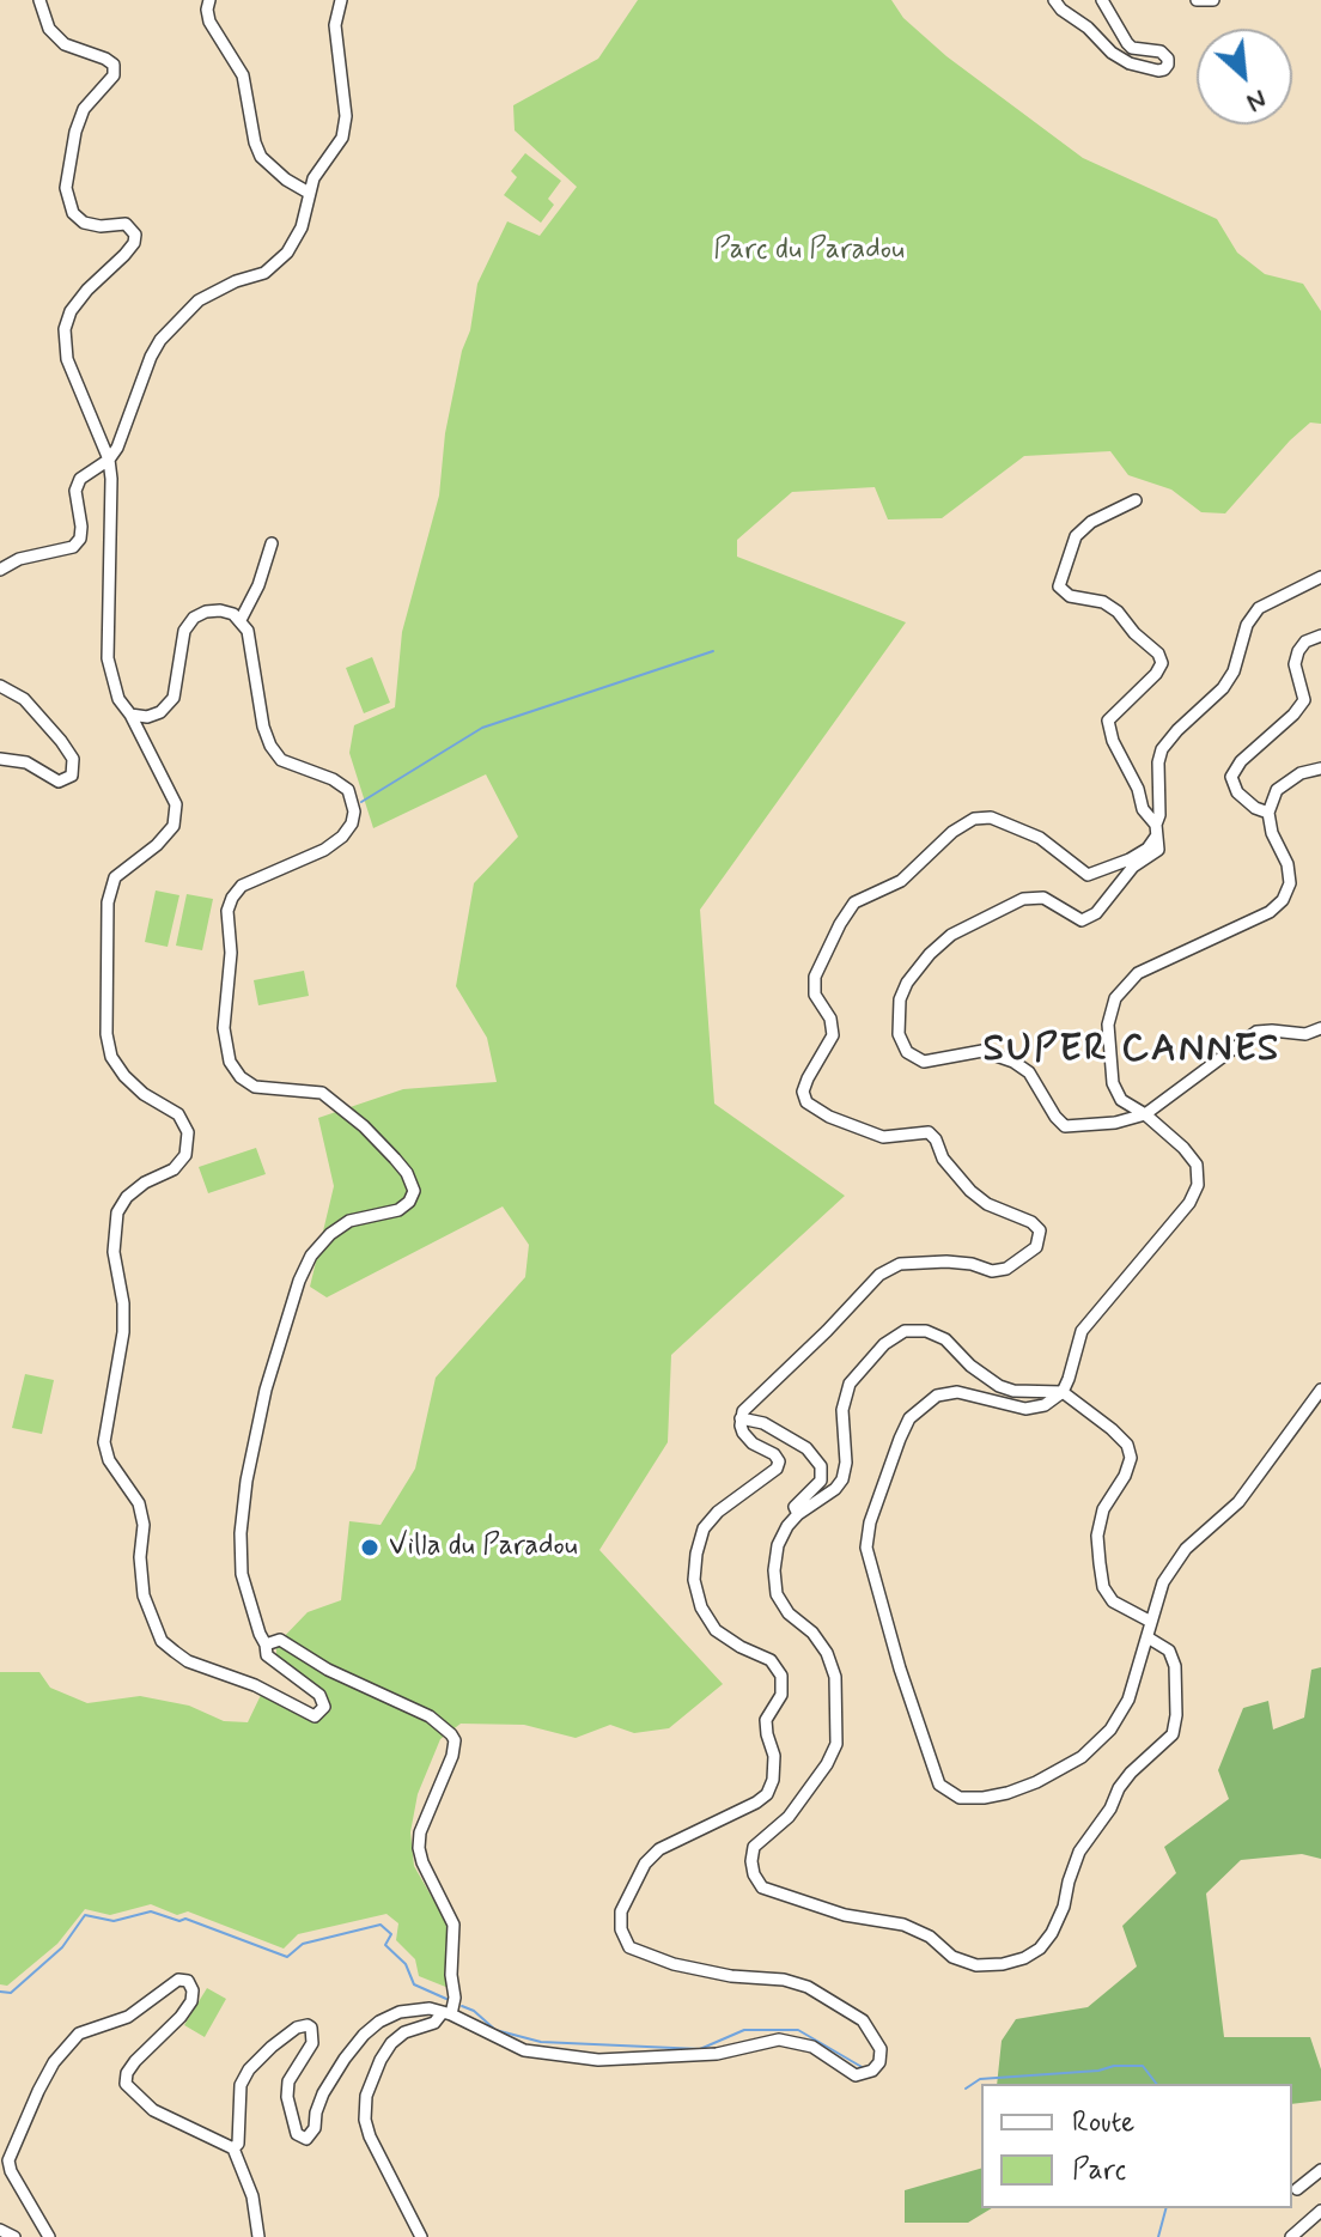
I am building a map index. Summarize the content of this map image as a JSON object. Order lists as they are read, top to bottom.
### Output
{
  "districts": ["SUPER CANNES"],
  "parks": ["Parc du Paradou"],
  "places": ["Villa du Paradou"],
  "legend": ["Route", "Parc"],
  "north": "bottom right"
}
